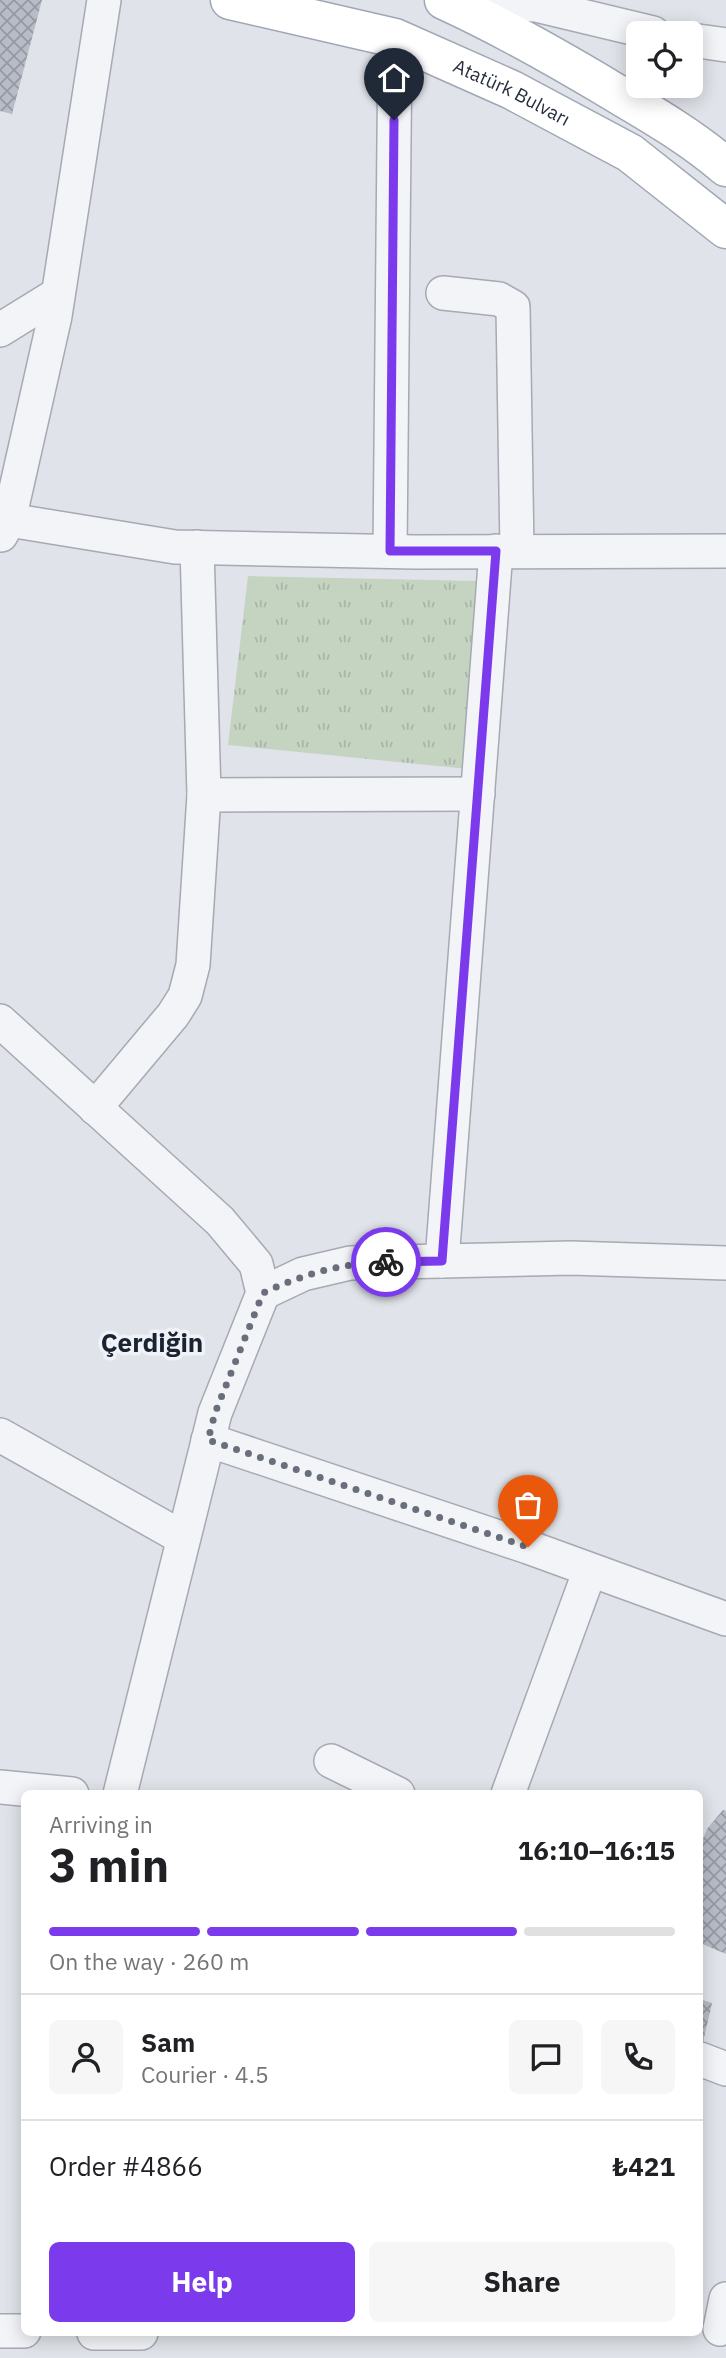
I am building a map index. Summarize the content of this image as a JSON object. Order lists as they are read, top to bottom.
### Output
{
  "streets": {
    "main road": ["Atatürk Bulvarı"]
  },
  "districts": ["Çerdiğin"],
  "page": {
    "heading": ["3 min", "Arriving in", "16:10–16:15"],
    "panel": [
      "Sam",
      "Courier · 4.5",
      "Order #4866",
      "₺421"
    ],
    "bar": "On the way · 260 m",
    "buttons": ["Help", "Share"]
  }
}
